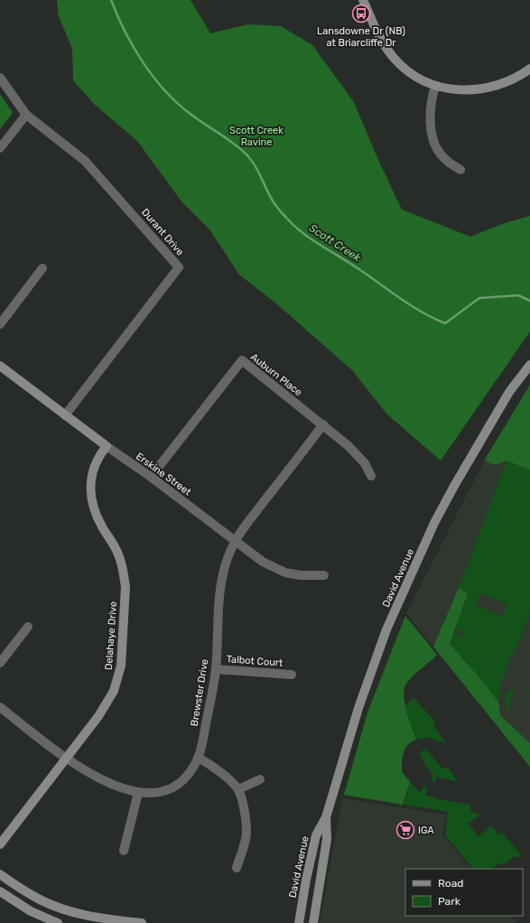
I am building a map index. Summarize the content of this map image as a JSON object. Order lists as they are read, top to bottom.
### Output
{
  "streets": {
    "main road": ["Erskine Street", "David Avenue", "Delahaye Drive"],
    "street": [
      "Durant Drive",
      "Auburn Place",
      "Talbot Court",
      "Brewster Drive"
    ]
  },
  "crossings": [
    ["Durant Drive", "Erskine Street"],
    ["Auburn Place", "Erskine Street"],
    ["Auburn Place", "Brewster Drive"],
    ["Erskine Street", "Delahaye Drive"],
    ["Erskine Street", "Brewster Drive"],
    ["Delahaye Drive", "Brewster Drive"],
    ["Talbot Court", "Brewster Drive"]
  ],
  "water": ["Scott Creek"],
  "parks": ["Scott Creek Ravine"],
  "places": {
    "bus stop": ["Lansdowne Dr (NB) at Briarcliffe Dr"],
    "supermarket": ["IGA"]
  },
  "legend": ["Road", "Park"]
}
